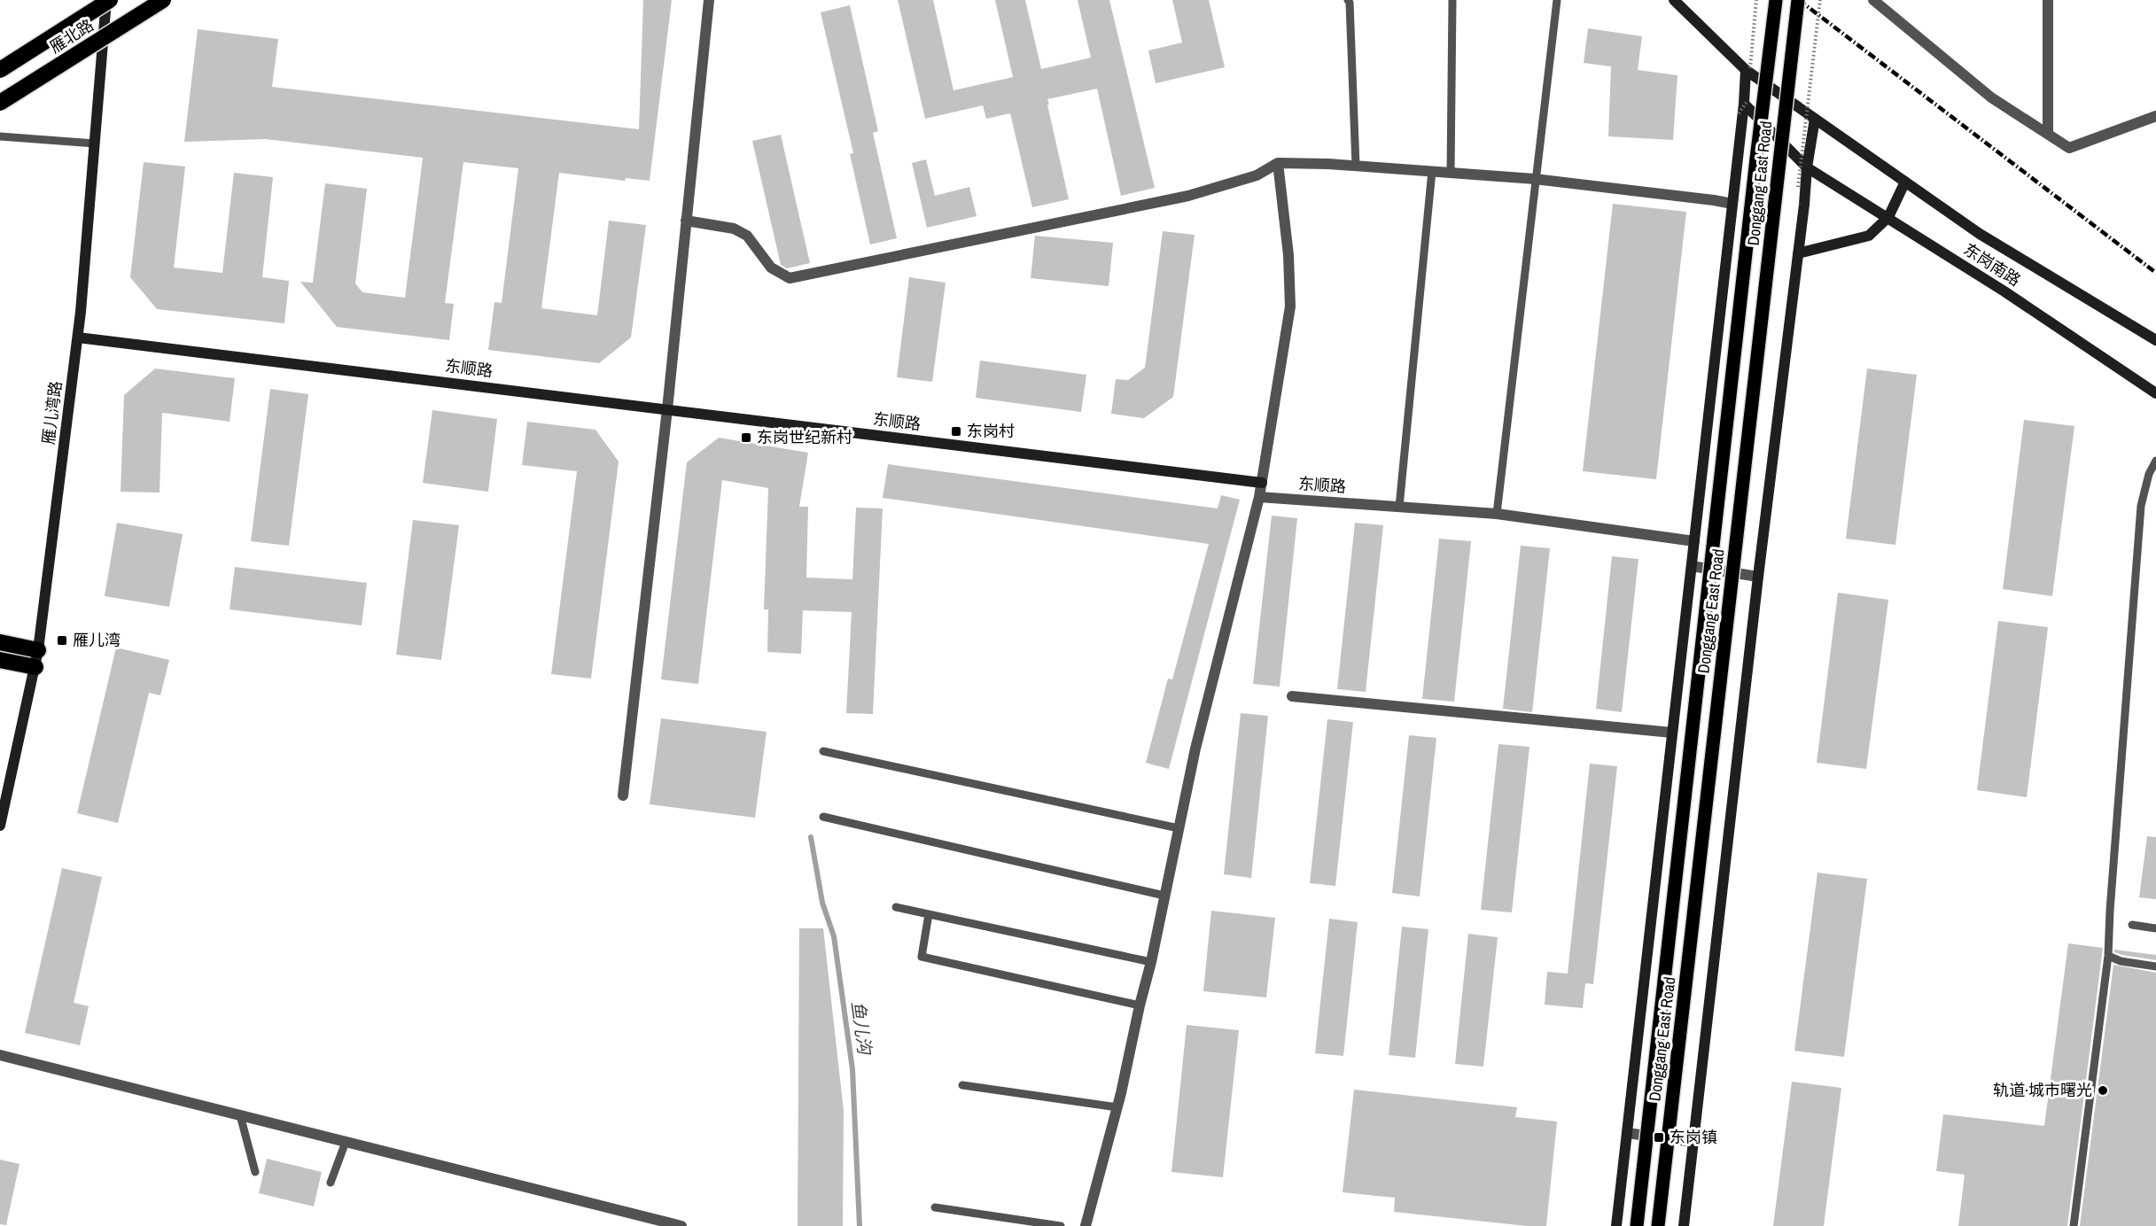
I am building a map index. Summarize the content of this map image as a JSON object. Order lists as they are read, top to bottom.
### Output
{
  "streets": {
    "highway": ["雁北路"],
    "main road": ["Donggang East Road"],
    "street": ["东岗南路", "东顺路", "雁儿湾路"]
  },
  "crossings": [
    ["雁北路", "雁儿湾路"],
    ["东顺路", "雁儿湾路"]
  ],
  "water": ["鱼儿沟"],
  "places": {
    "transit": [
      "东岗村",
      "东岗世纪新村",
      "雁儿湾",
      "东岗镇"
    ],
    "other": ["轨道·城市曙光"]
  }
}
